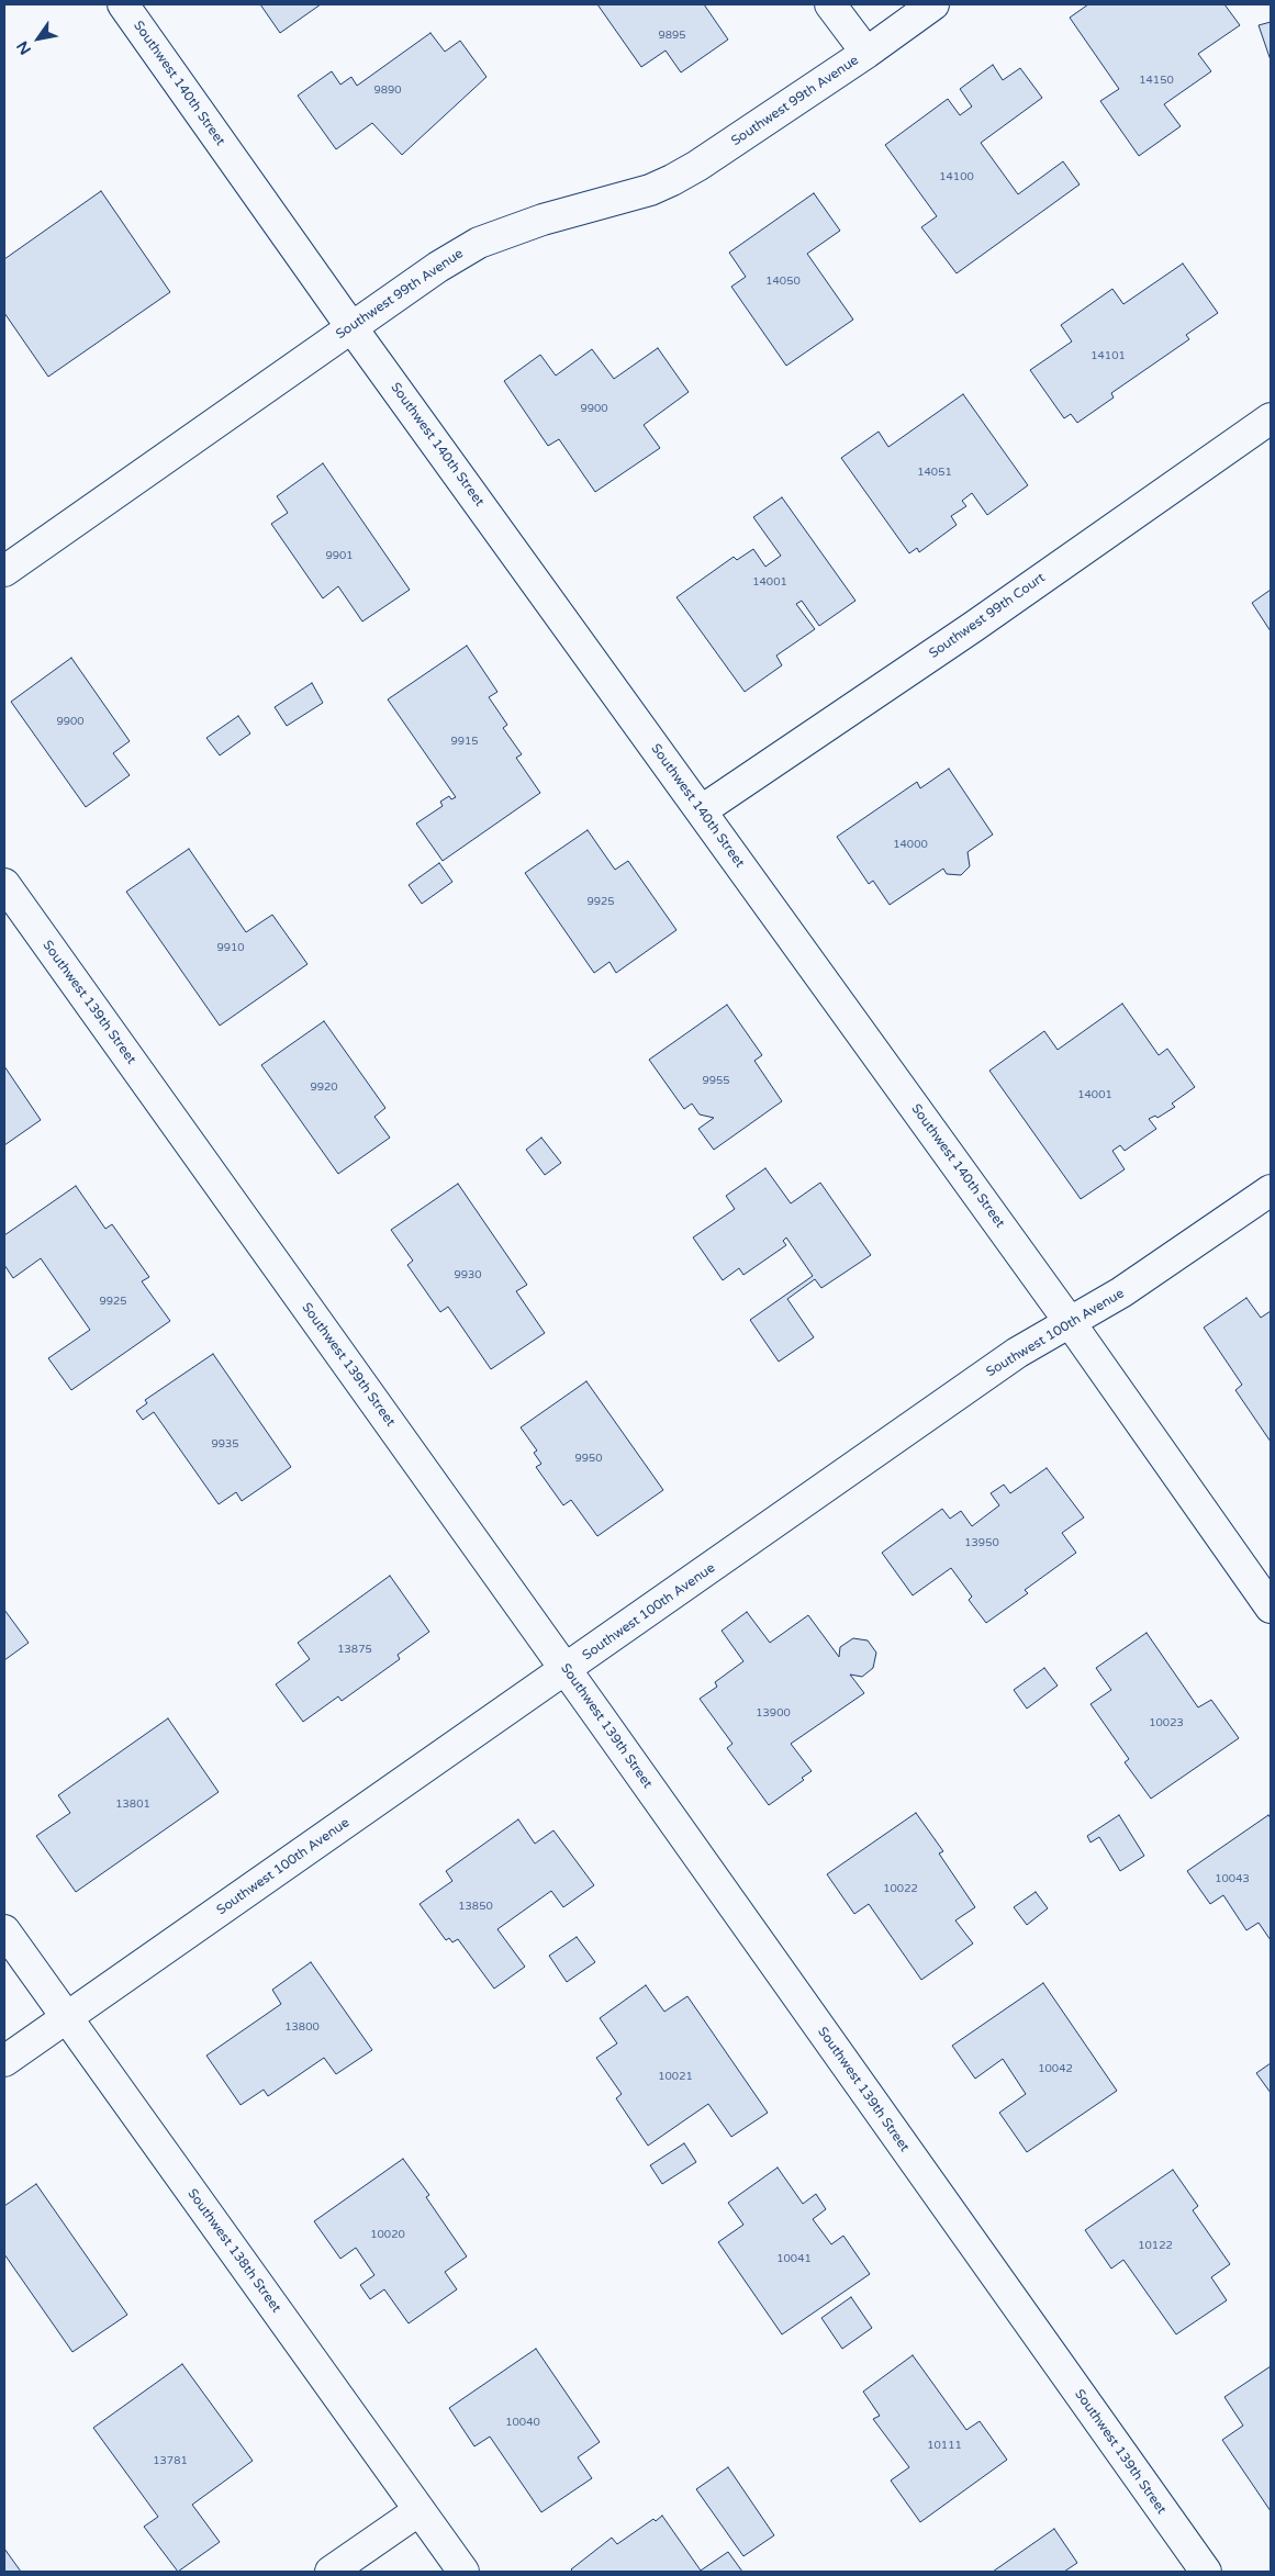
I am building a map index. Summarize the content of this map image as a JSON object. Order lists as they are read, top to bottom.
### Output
{
  "streets": {
    "street": [
      "Southwest 140th Street",
      "Southwest 99th Avenue",
      "Southwest 99th Court",
      "Southwest 139th Street",
      "Southwest 100th Avenue",
      "Southwest 138th Street"
    ]
  },
  "crossings": [
    ["Southwest 140th Street", "Southwest 99th Avenue"],
    ["Southwest 140th Street", "Southwest 99th Court"],
    ["Southwest 140th Street", "Southwest 100th Avenue"],
    ["Southwest 139th Street", "Southwest 100th Avenue"],
    ["Southwest 100th Avenue", "Southwest 138th Street"]
  ],
  "house_numbers": [
    "9895",
    "14150",
    "9890",
    "14100",
    "14050",
    "14101",
    "9900",
    "14051",
    "9901",
    "14001",
    "9900",
    "9915",
    "14000",
    "9925",
    "9910",
    "9955",
    "9920",
    "14001",
    "9930",
    "9925",
    "9935",
    "9950",
    "13950",
    "13875",
    "13900",
    "10023",
    "13801",
    "10043",
    "10022",
    "13850",
    "13800",
    "10042",
    "10021",
    "10020",
    "10122",
    "10041",
    "10040",
    "10111",
    "13781"
  ],
  "north": "bottom left"
}
